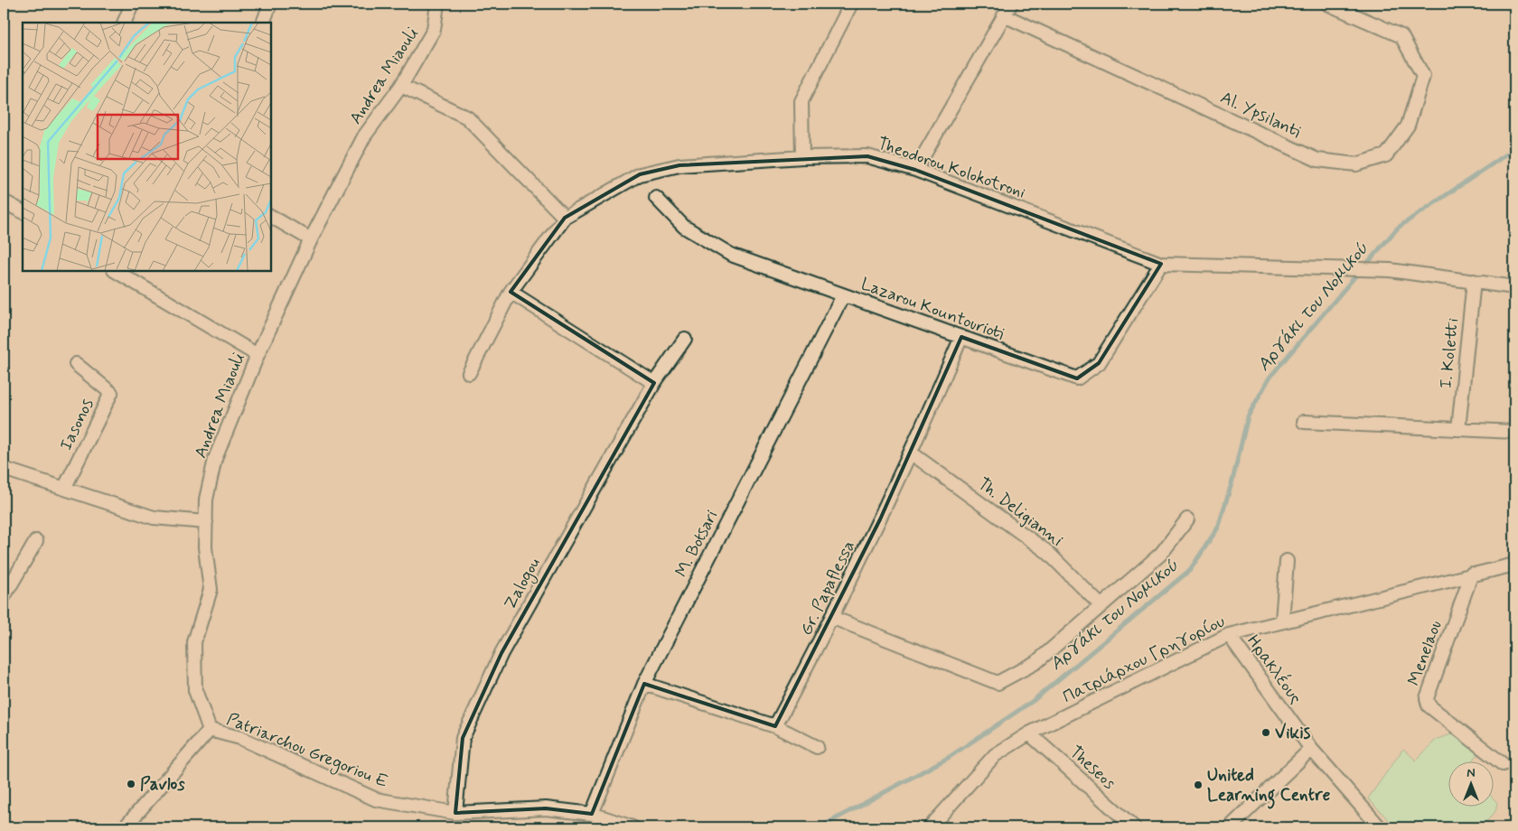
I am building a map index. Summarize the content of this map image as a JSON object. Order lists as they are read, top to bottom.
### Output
{
  "streets": {
    "street": [
      "Andrea Miaouli",
      "Al. Ypsilanti",
      "Theodorou Kolokotroni",
      "Lazarou Kountourioti",
      "I. Koletti",
      "Iasonos",
      "Th. Deligianni",
      "M. Botsari",
      "Zalogou",
      "Gr. Papaflessa",
      "Menelaou",
      "Πατριάρχου Γρηγορίου",
      "Ηρακλέους",
      "Patriarchou Gregoriou E",
      "Theseos"
    ]
  },
  "crossings": [
    ["Andrea Miaouli", "Patriarchou Gregoriou E"],
    ["Theodorou Kolokotroni", "Lazarou Kountourioti"],
    ["Theodorou Kolokotroni", "I. Koletti"],
    ["Lazarou Kountourioti", "M. Botsari"],
    ["Lazarou Kountourioti", "Gr. Papaflessa"],
    ["Th. Deligianni", "Gr. Papaflessa"],
    ["M. Botsari", "Patriarchou Gregoriou E"],
    ["Zalogou", "Patriarchou Gregoriou E"],
    ["Menelaou", "Πατριάρχου Γρηγορίου"],
    ["Πατριάρχου Γρηγορίου", "Ηρακλέους"],
    ["Πατριάρχου Γρηγορίου", "Theseos"]
  ],
  "water": ["Αργάκι του Νομικού"],
  "places": ["Vikis", "Pavlos", "United Learning Centre"],
  "north": "top"
}
